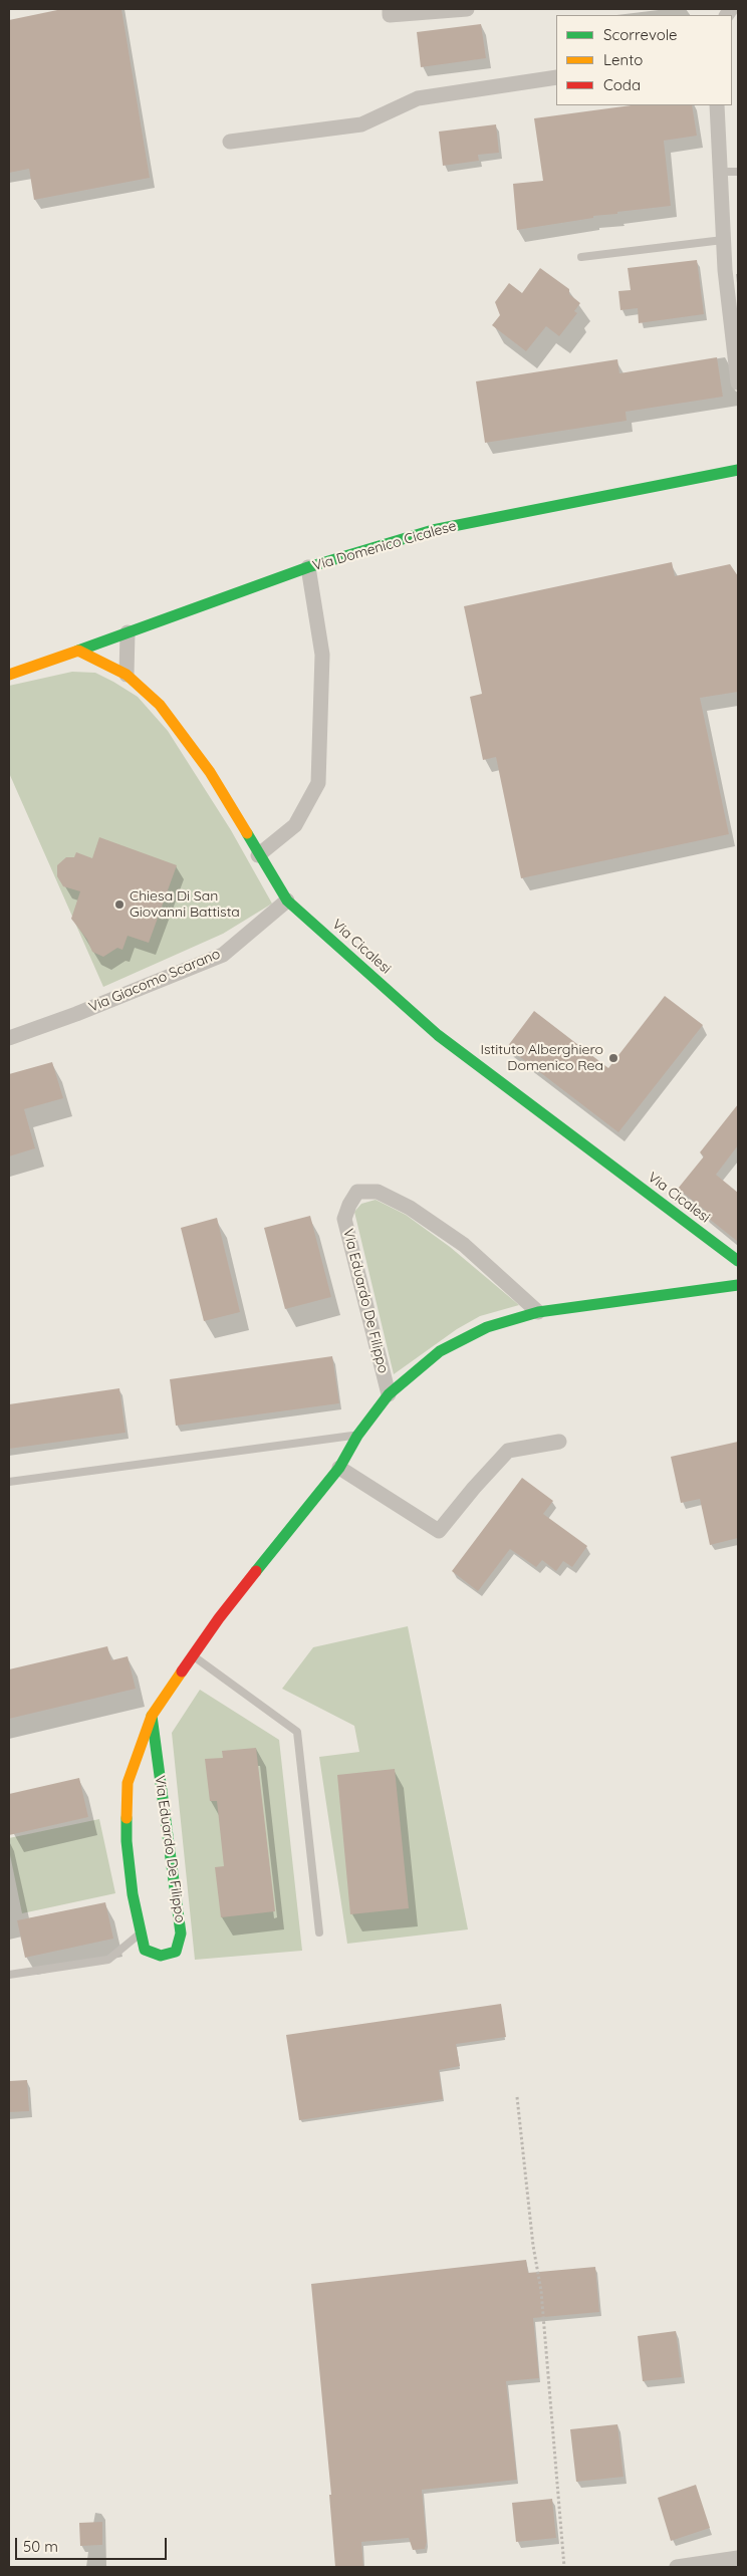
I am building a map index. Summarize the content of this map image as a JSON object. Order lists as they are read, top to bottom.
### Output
{
  "streets": {
    "street": [
      "Via Domenico Cicalese",
      "Via Cicalesi",
      "Via Giacomo Scarano",
      "Via Eduardo De Filippo"
    ]
  },
  "crossings": [
    ["Via Domenico Cicalese", "Via Cicalesi"],
    ["Via Cicalesi", "Via Giacomo Scarano"]
  ],
  "places": ["Chiesa Di San Giovanni Battista", "Istituto Alberghiero Domenico Rea"],
  "legend": ["Scorrevole", "Lento", "Coda"],
  "scale_bar": "50 m"
}
